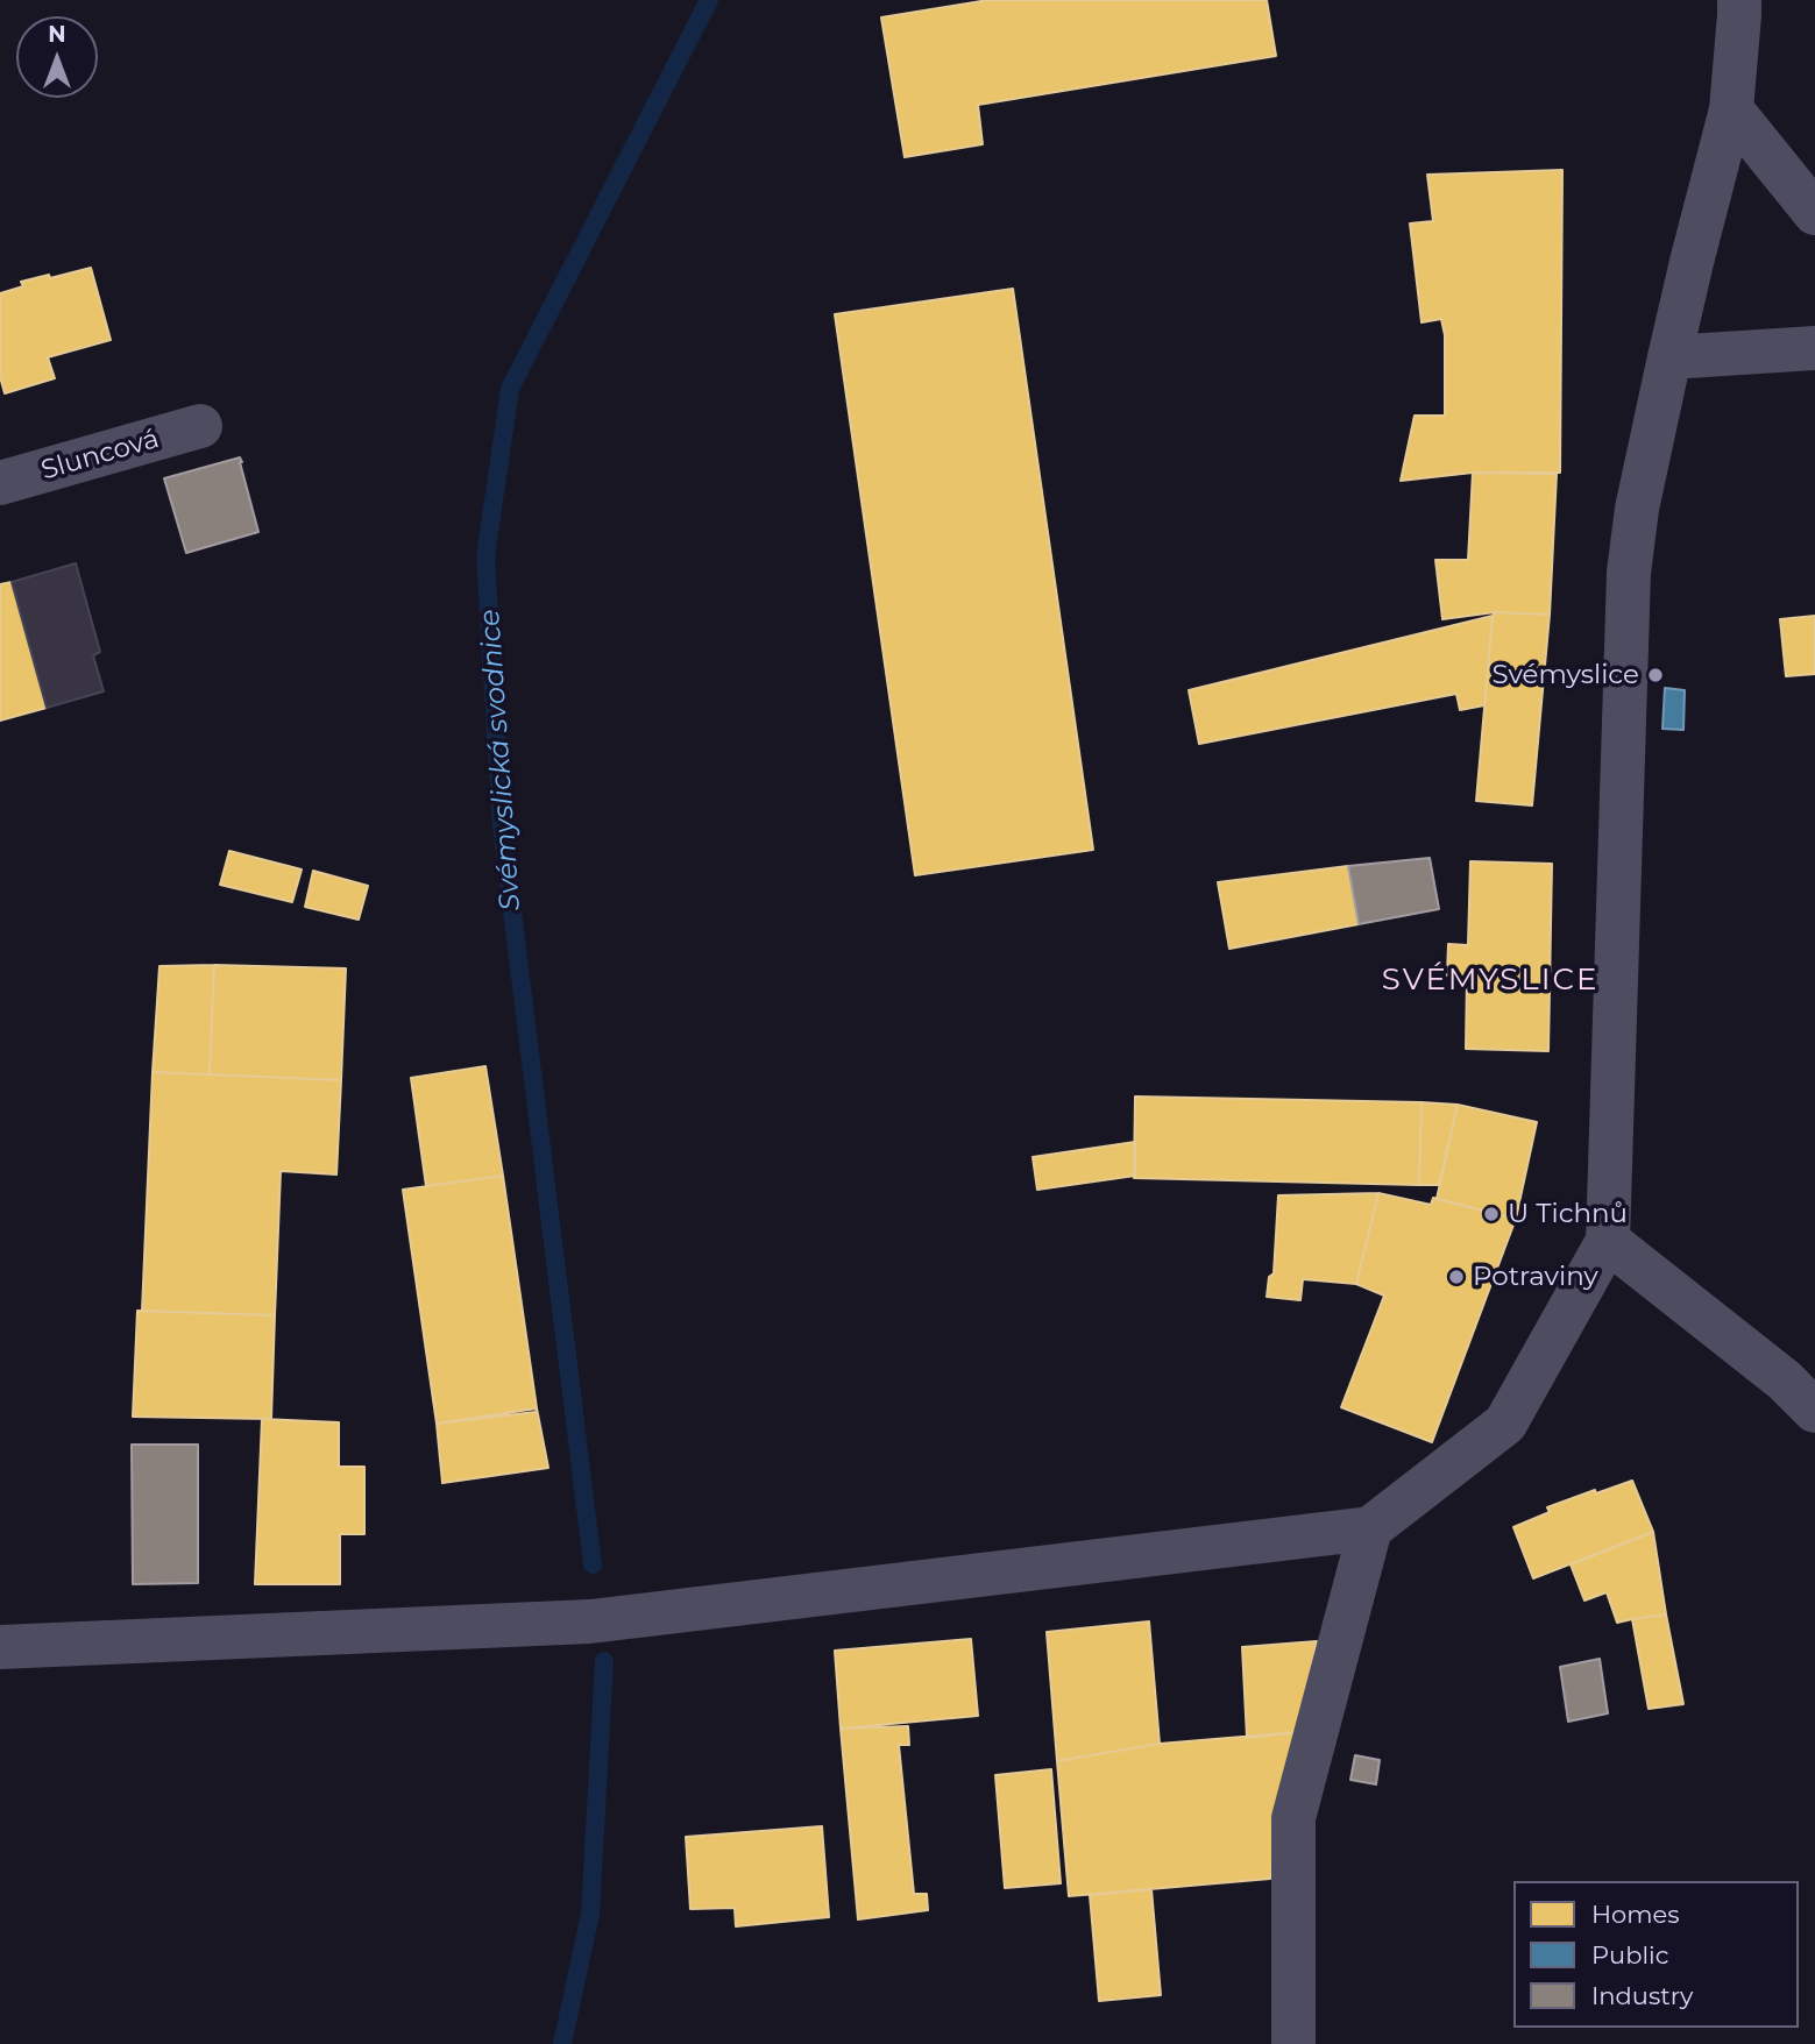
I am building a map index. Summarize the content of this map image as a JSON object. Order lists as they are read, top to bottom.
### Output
{
  "streets": {
    "street": ["Sluncová"]
  },
  "districts": ["SVÉMYSLICE"],
  "water": ["Svémyslická svodnice"],
  "places": ["Svémyslice", "U Tichnů", "Potraviny"],
  "legend": ["Homes", "Public", "Industry"],
  "north": "top"
}
